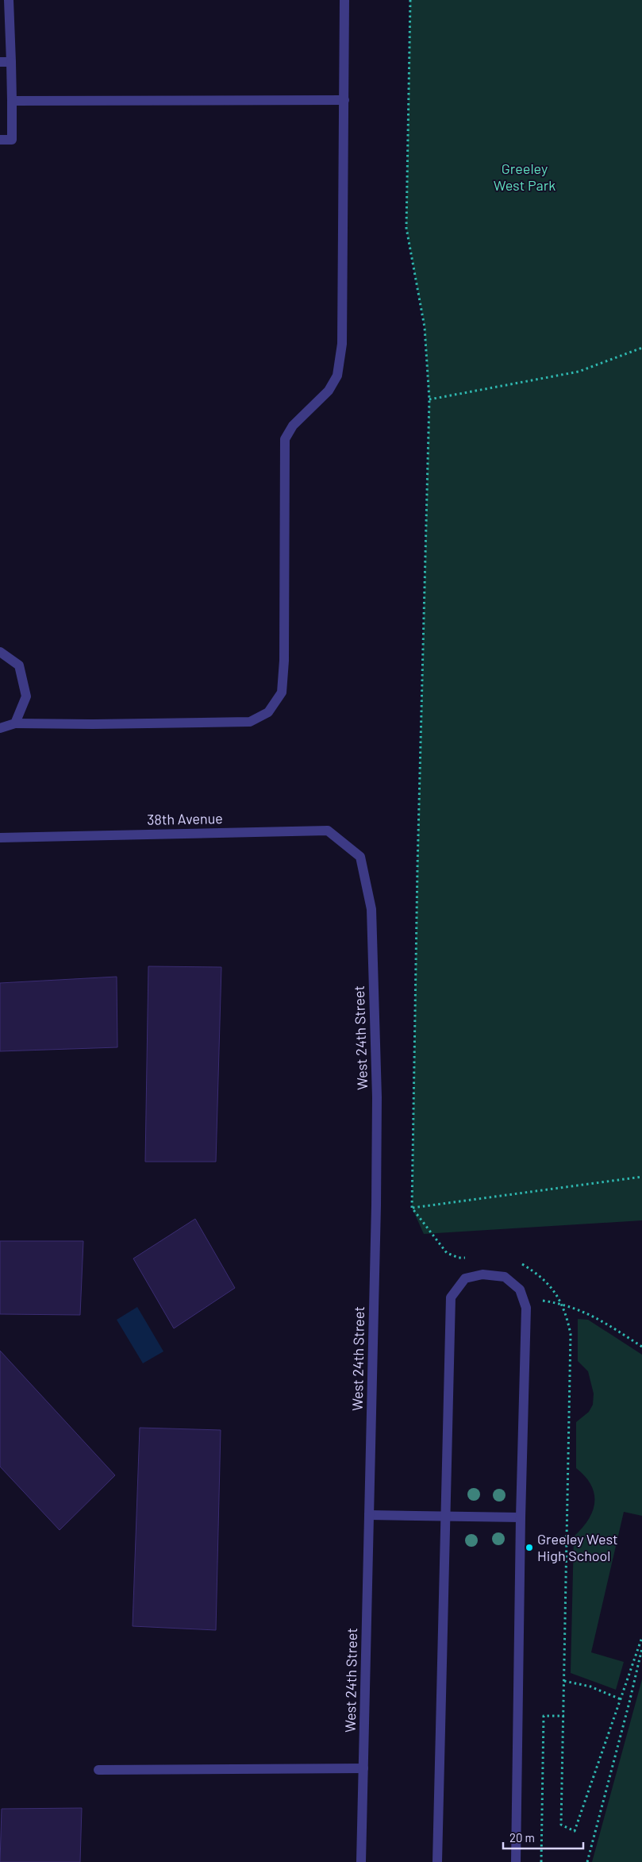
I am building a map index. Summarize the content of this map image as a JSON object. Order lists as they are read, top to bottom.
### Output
{
  "streets": {
    "street": ["38th Avenue", "West 24th Street"]
  },
  "crossings": [
    ["38th Avenue", "West 24th Street"]
  ],
  "parks": ["Greeley West Park"],
  "places": ["Greeley West High School"],
  "scale_bar": "20 m"
}
